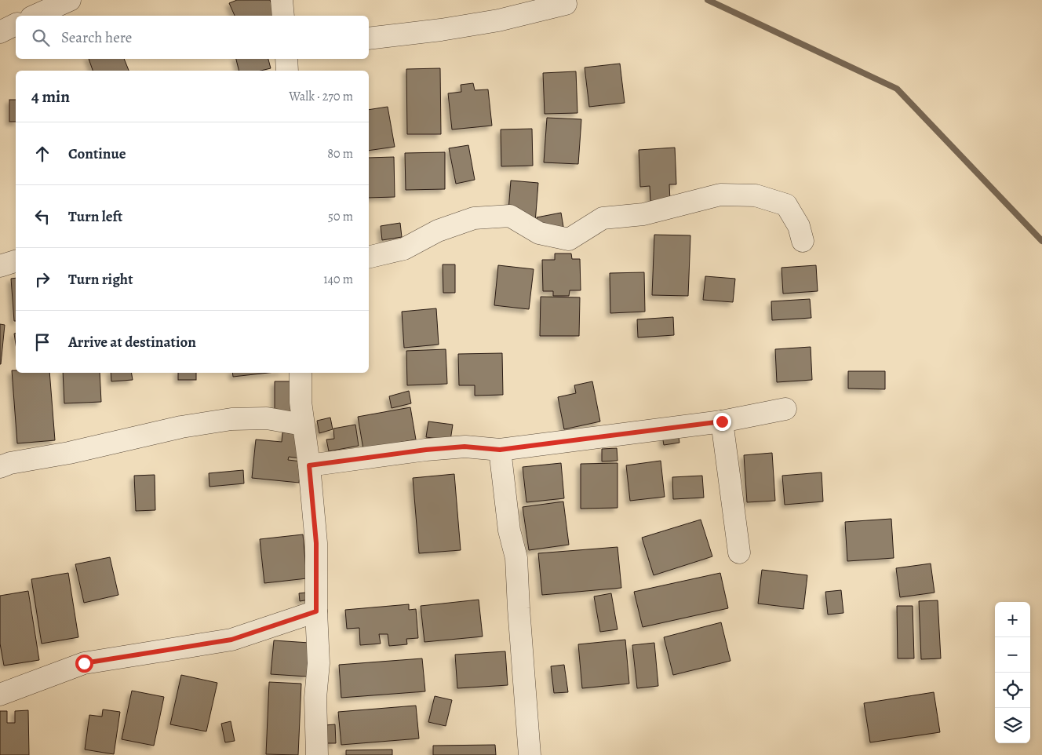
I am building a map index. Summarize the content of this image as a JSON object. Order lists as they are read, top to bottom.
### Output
{
  "page": {
    "search": "Search here",
    "heading": ["4 min", "Walk · 270 m"],
    "list": [
      ["Continue", "80 m"],
      ["Turn left", "50 m"],
      ["Turn right", "140 m"],
      "Arrive at destination"
    ],
    "map_buttons": ["+", "−"]
  }
}
